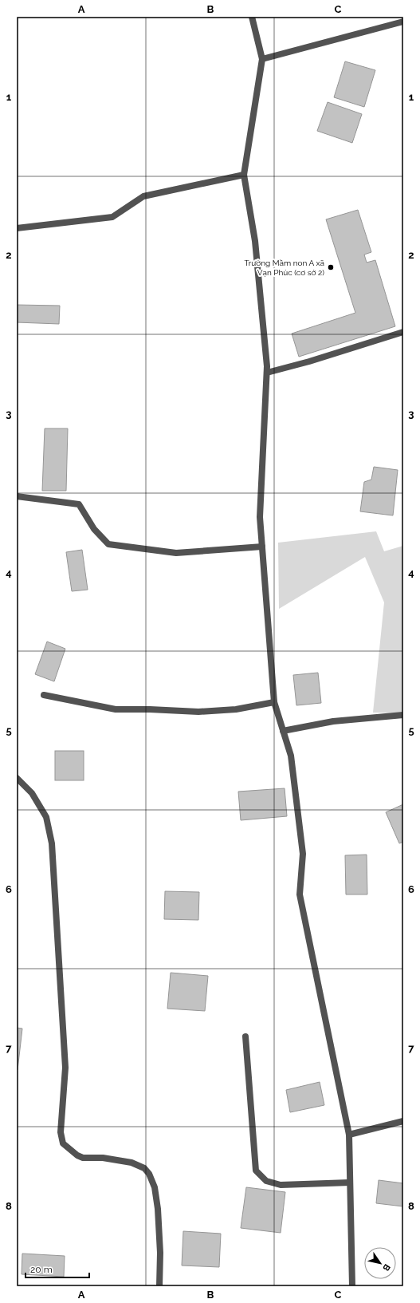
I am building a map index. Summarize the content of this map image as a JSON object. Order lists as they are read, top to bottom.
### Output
{
  "places": ["Trường Mầm non A xã Vạn Phúc (cơ sở 2)"],
  "scale_bar": "20 m",
  "north": "bottom right",
  "grid": {
    "columns": ["A", "B", "C"],
    "rows": [
      "1",
      "2",
      "3",
      "4",
      "5",
      "6",
      "7",
      "8"
    ]
  }
}
